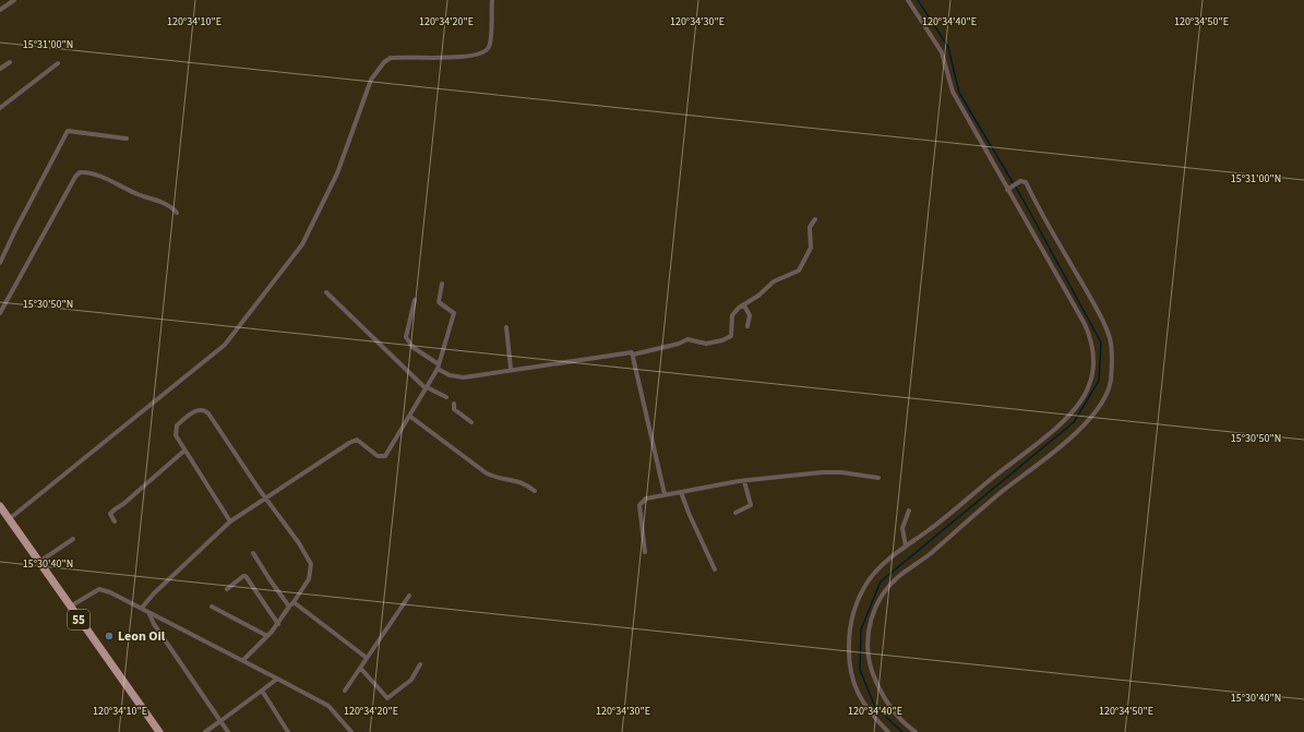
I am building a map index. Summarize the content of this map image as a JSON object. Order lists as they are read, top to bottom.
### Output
{
  "streets": {
    "highway": ["55"]
  },
  "places": ["Leon Oil"],
  "coordinates": [
    "120°34'10\"E",
    "120°34'20\"E",
    "120°34'30\"E",
    "120°34'40\"E",
    "120°34'50\"E",
    "15°31'00\"N",
    "15°30'50\"N",
    "15°30'40\"N"
  ]
}
